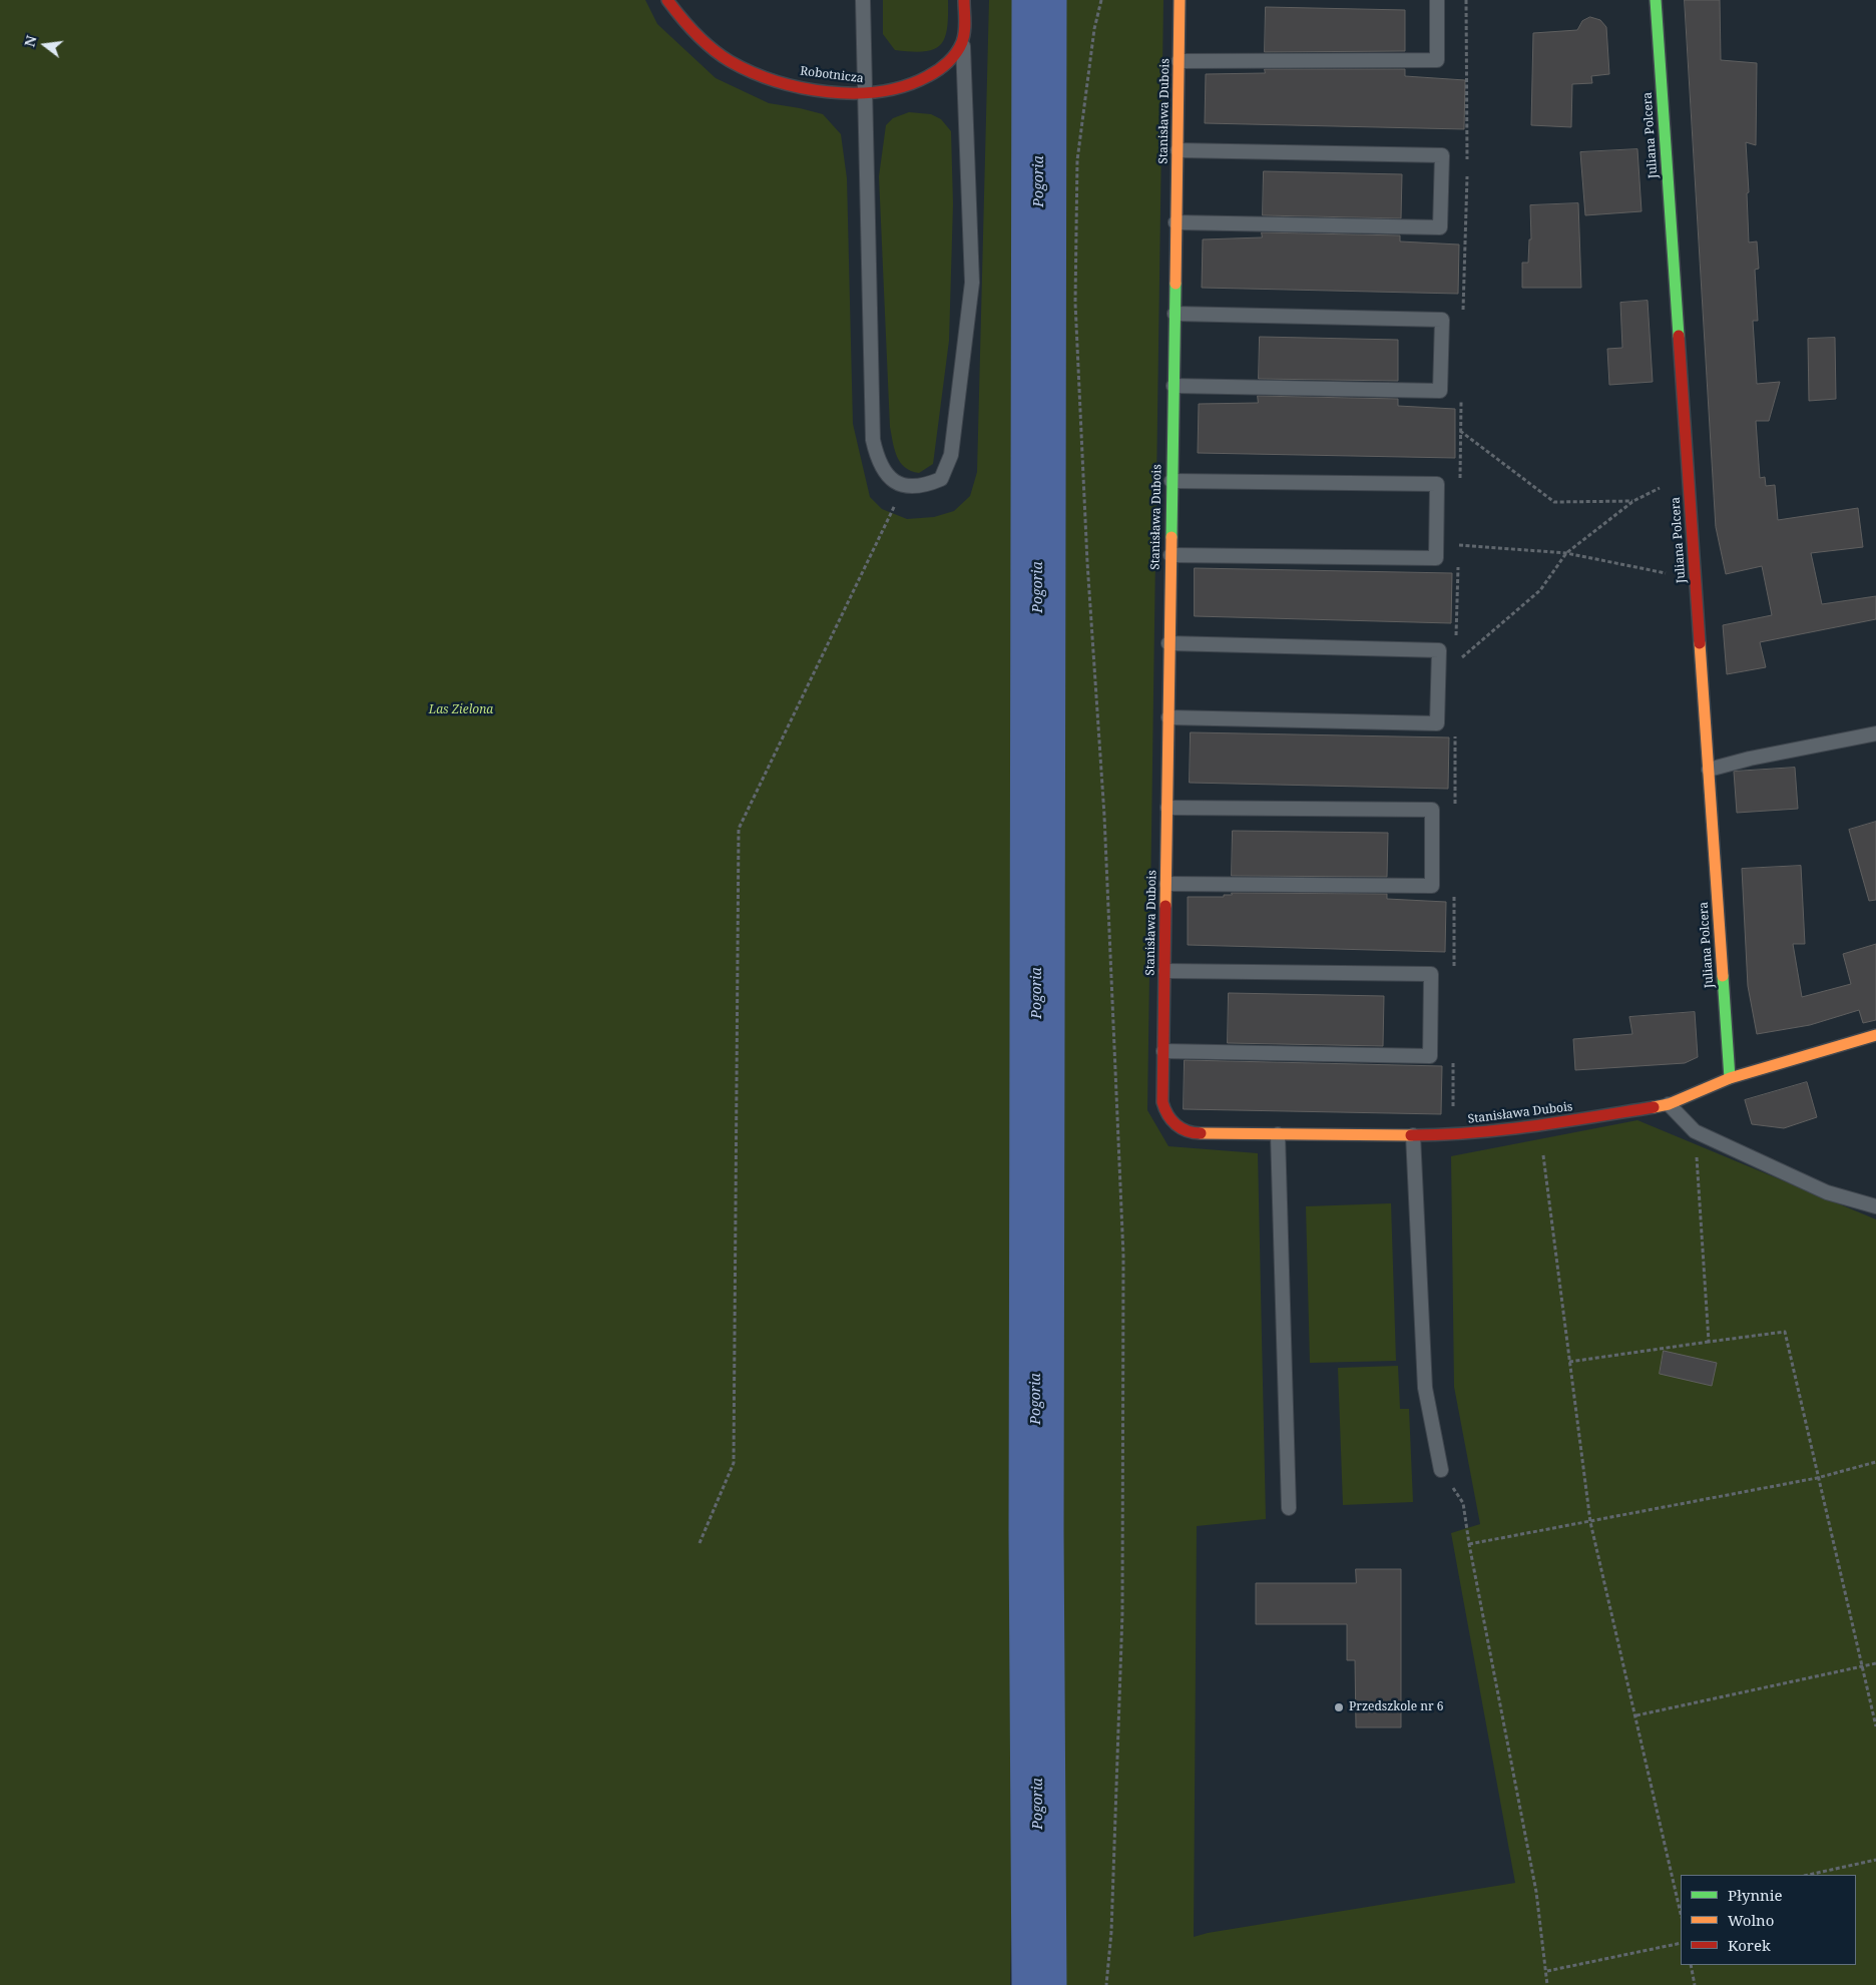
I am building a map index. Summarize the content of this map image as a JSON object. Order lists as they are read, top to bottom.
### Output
{
  "streets": {
    "street": ["Robotnicza", "Stanisława Dubois", "Juliana Polcera"]
  },
  "crossings": [
    ["Stanisława Dubois", "Juliana Polcera"]
  ],
  "water": ["Pogoria"],
  "parks": ["Las Zielona"],
  "places": ["Przedszkole nr 6"],
  "legend": ["Płynnie", "Wolno", "Korek"],
  "north": "left"
}
